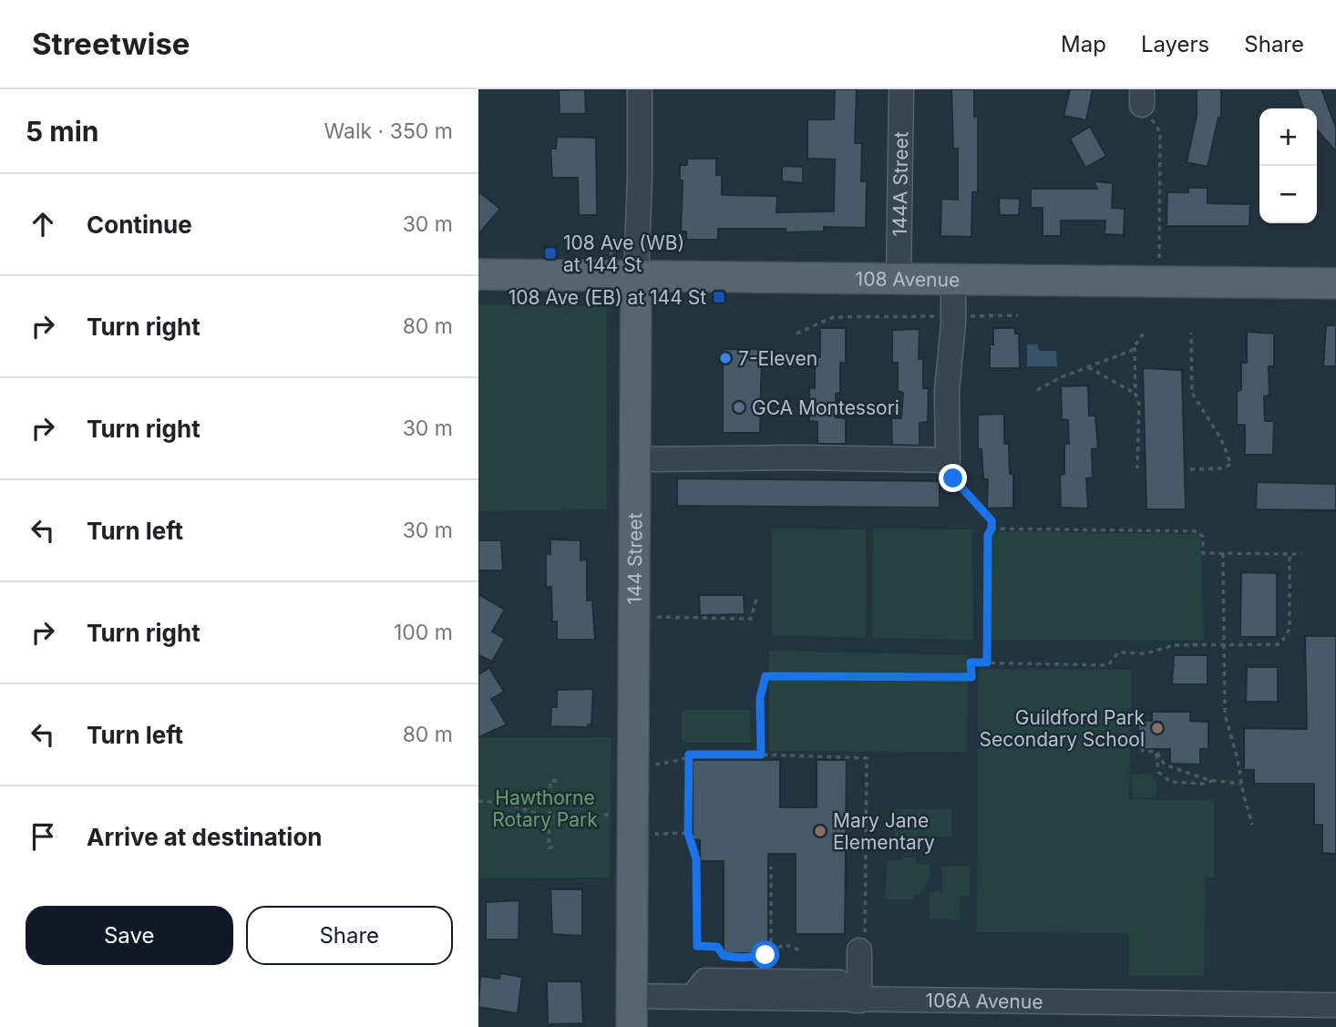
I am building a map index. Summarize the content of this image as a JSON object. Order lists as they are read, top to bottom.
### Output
{
  "streets": {
    "main road": ["108 Avenue", "144 Street"],
    "street": ["144A Street", "106A Avenue"]
  },
  "crossings": [
    ["144A Street", "108 Avenue"],
    ["108 Avenue", "144 Street"],
    ["144 Street", "106A Avenue"]
  ],
  "parks": ["Hawthorne Rotary Park"],
  "places": {
    "transit": ["108 Ave (WB) at 144 St", "108 Ave (EB) at 144 St"],
    "other": [
      "7-Eleven",
      "GCA Montessori",
      "Guildford Park Secondary School",
      "Mary Jane Elementary"
    ]
  },
  "page": {
    "header": "Streetwise",
    "nav": ["Map", "Layers", "Share"],
    "heading": ["5 min", "Walk · 350 m"],
    "map_buttons": ["+", "−"],
    "list": [
      ["Continue", "30 m"],
      ["Turn right", "80 m"],
      ["Turn right", "30 m"],
      ["Turn left", "30 m"],
      ["Turn right", "100 m"],
      ["Turn left", "80 m"],
      "Arrive at destination"
    ],
    "buttons": ["Save", "Share"]
  }
}
